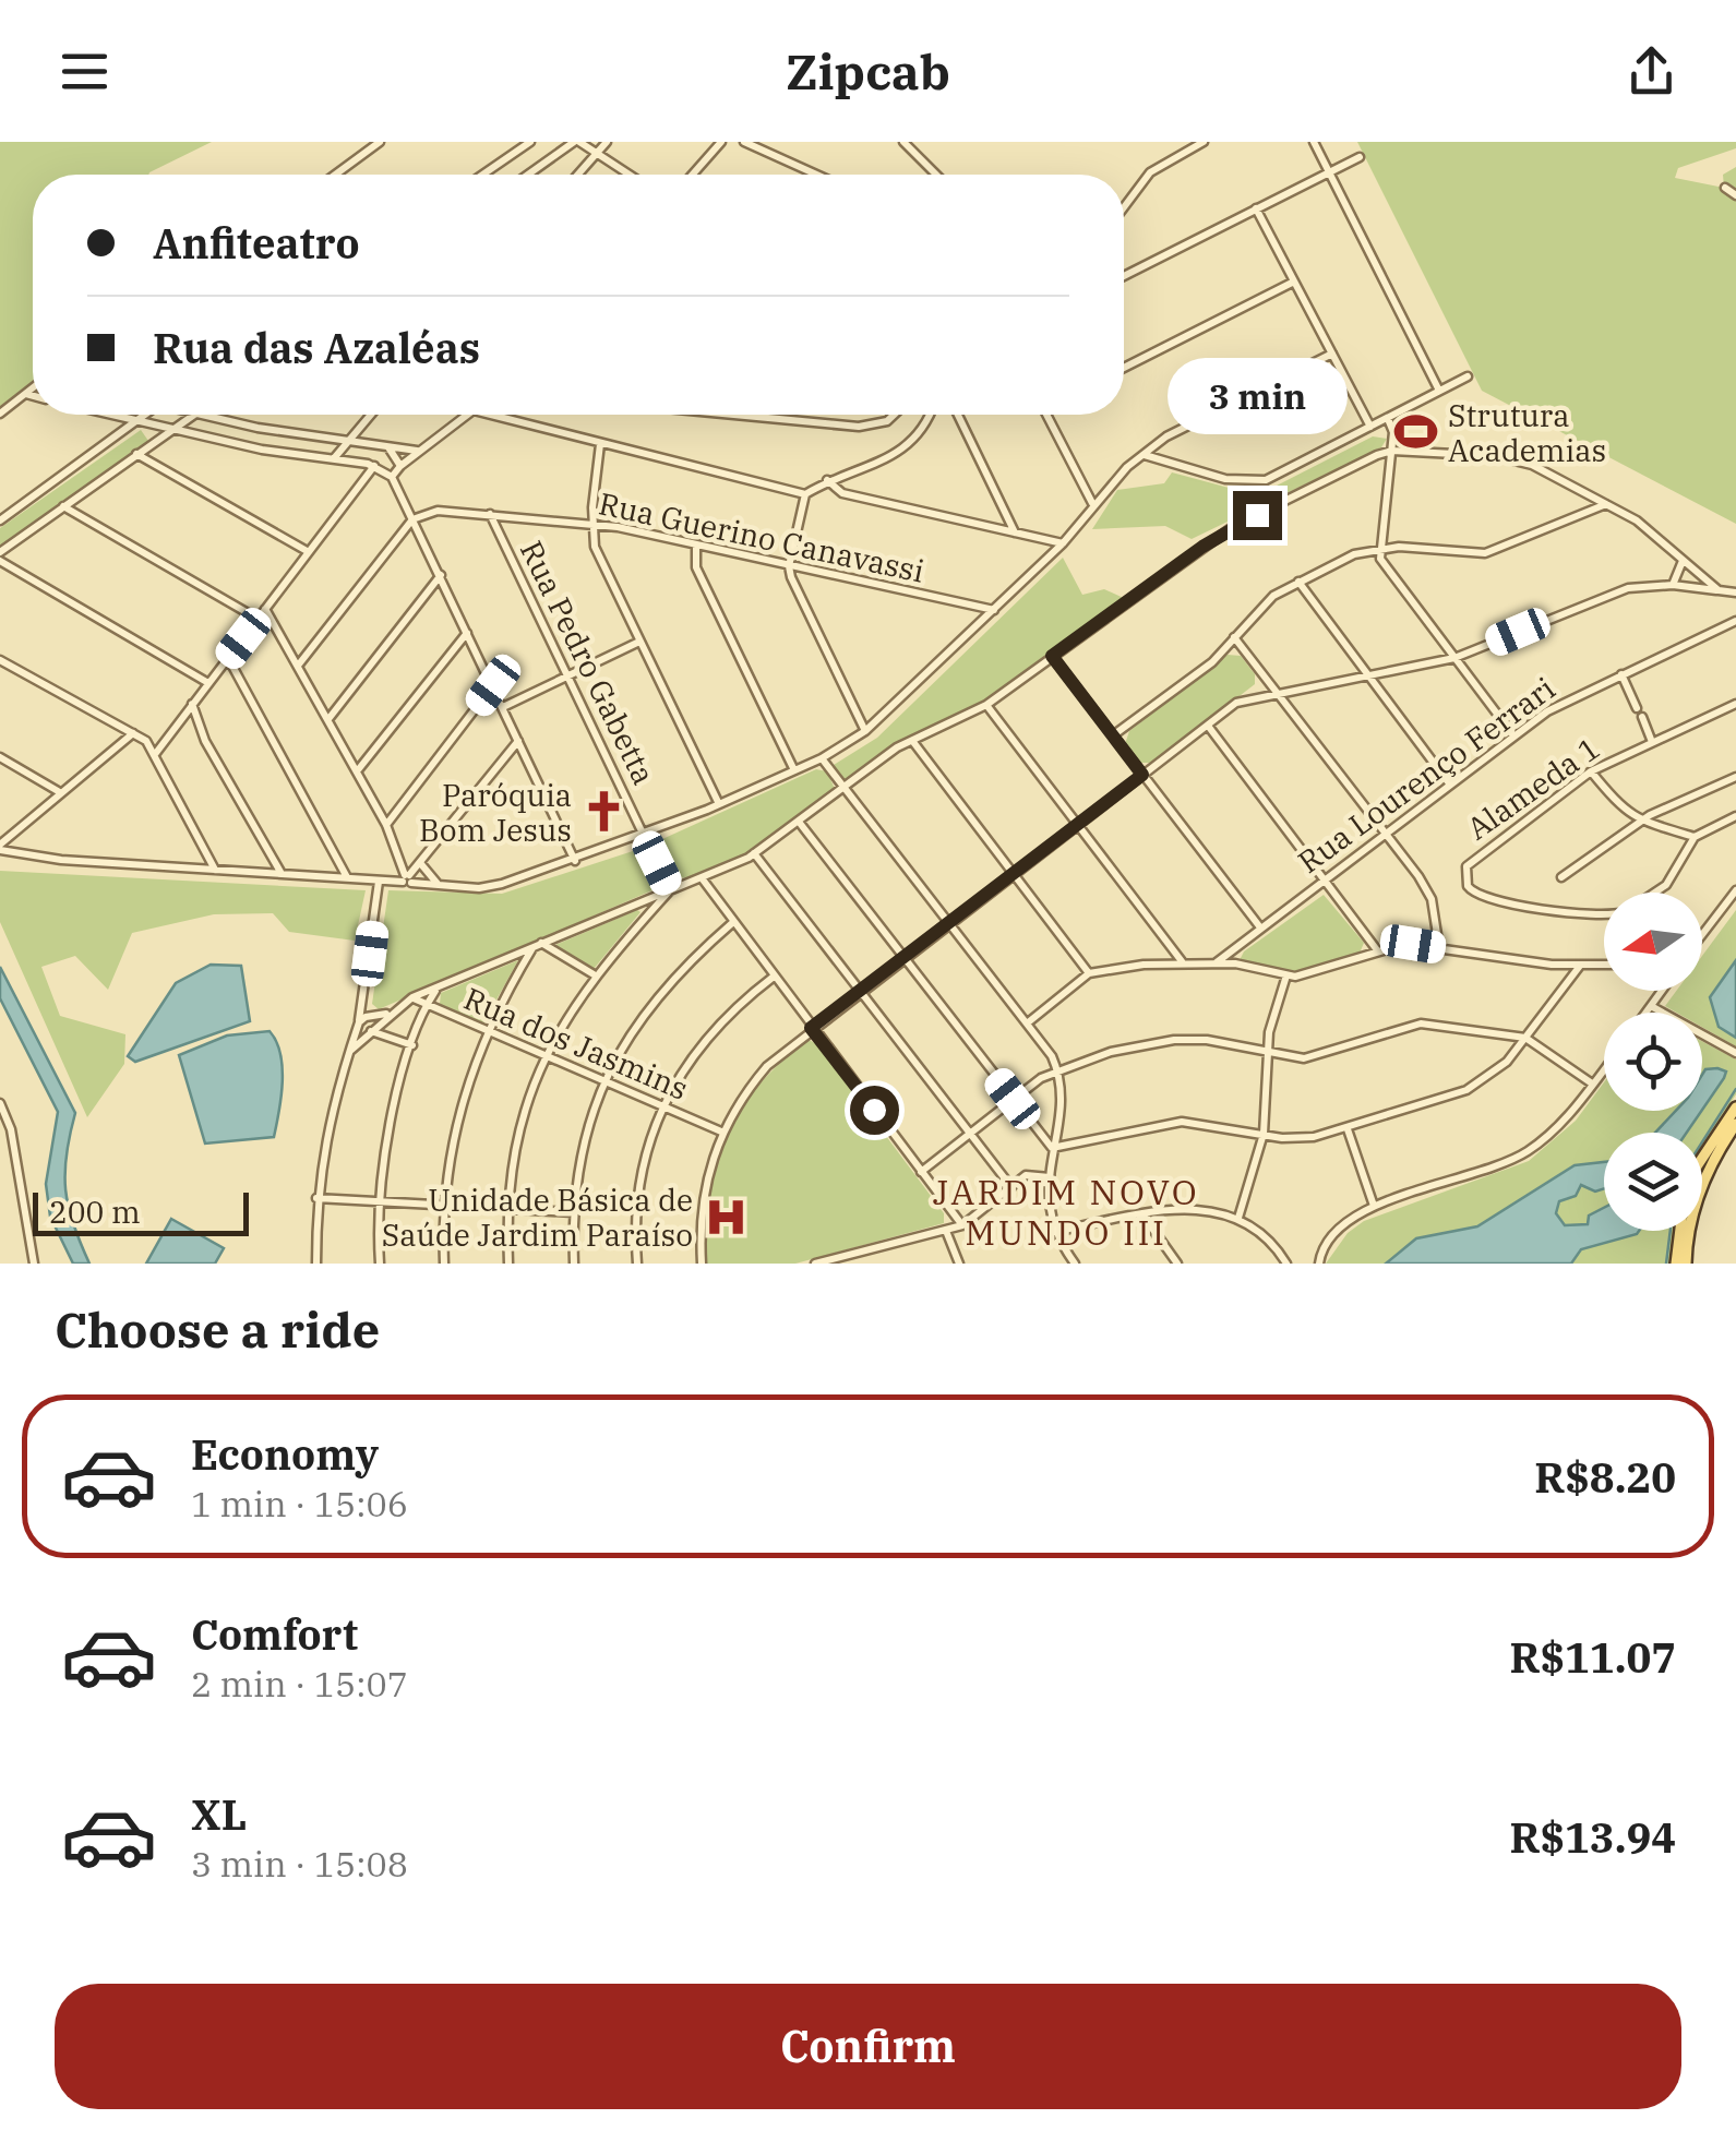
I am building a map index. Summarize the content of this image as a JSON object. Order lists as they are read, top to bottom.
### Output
{
  "streets": {
    "street": [
      "Rua Guerino Canavassi",
      "Rua Pedro Gabetta",
      "Rua Lourenço Ferrari",
      "Alameda 1",
      "Rua dos Jasmins"
    ]
  },
  "crossings": [
    ["Rua Guerino Canavassi", "Rua Pedro Gabetta"]
  ],
  "districts": ["JARDIM NOVO MUNDO III"],
  "places": {
    "sports": ["Strutura Academias"],
    "church": ["Paróquia Bom Jesus"],
    "hospital": ["Unidade Básica de Saúde Jardim Paraíso"]
  },
  "scale_bar": "200 m",
  "north": "left",
  "page": {
    "header": "Zipcab",
    "banner": ["Anfiteatro", "Rua das Azaléas"],
    "bubble": "3 min",
    "scale": "200 m",
    "heading": "Choose a ride",
    "list": [
      {
        "name": "Economy",
        "note": "1 min · 15:06",
        "value": "R$8.20"
      },
      {
        "name": "Comfort",
        "note": "2 min · 15:07",
        "value": "R$11.07"
      },
      {
        "name": "XL",
        "note": "3 min · 15:08",
        "value": "R$13.94"
      }
    ],
    "buttons": "Confirm"
  }
}
